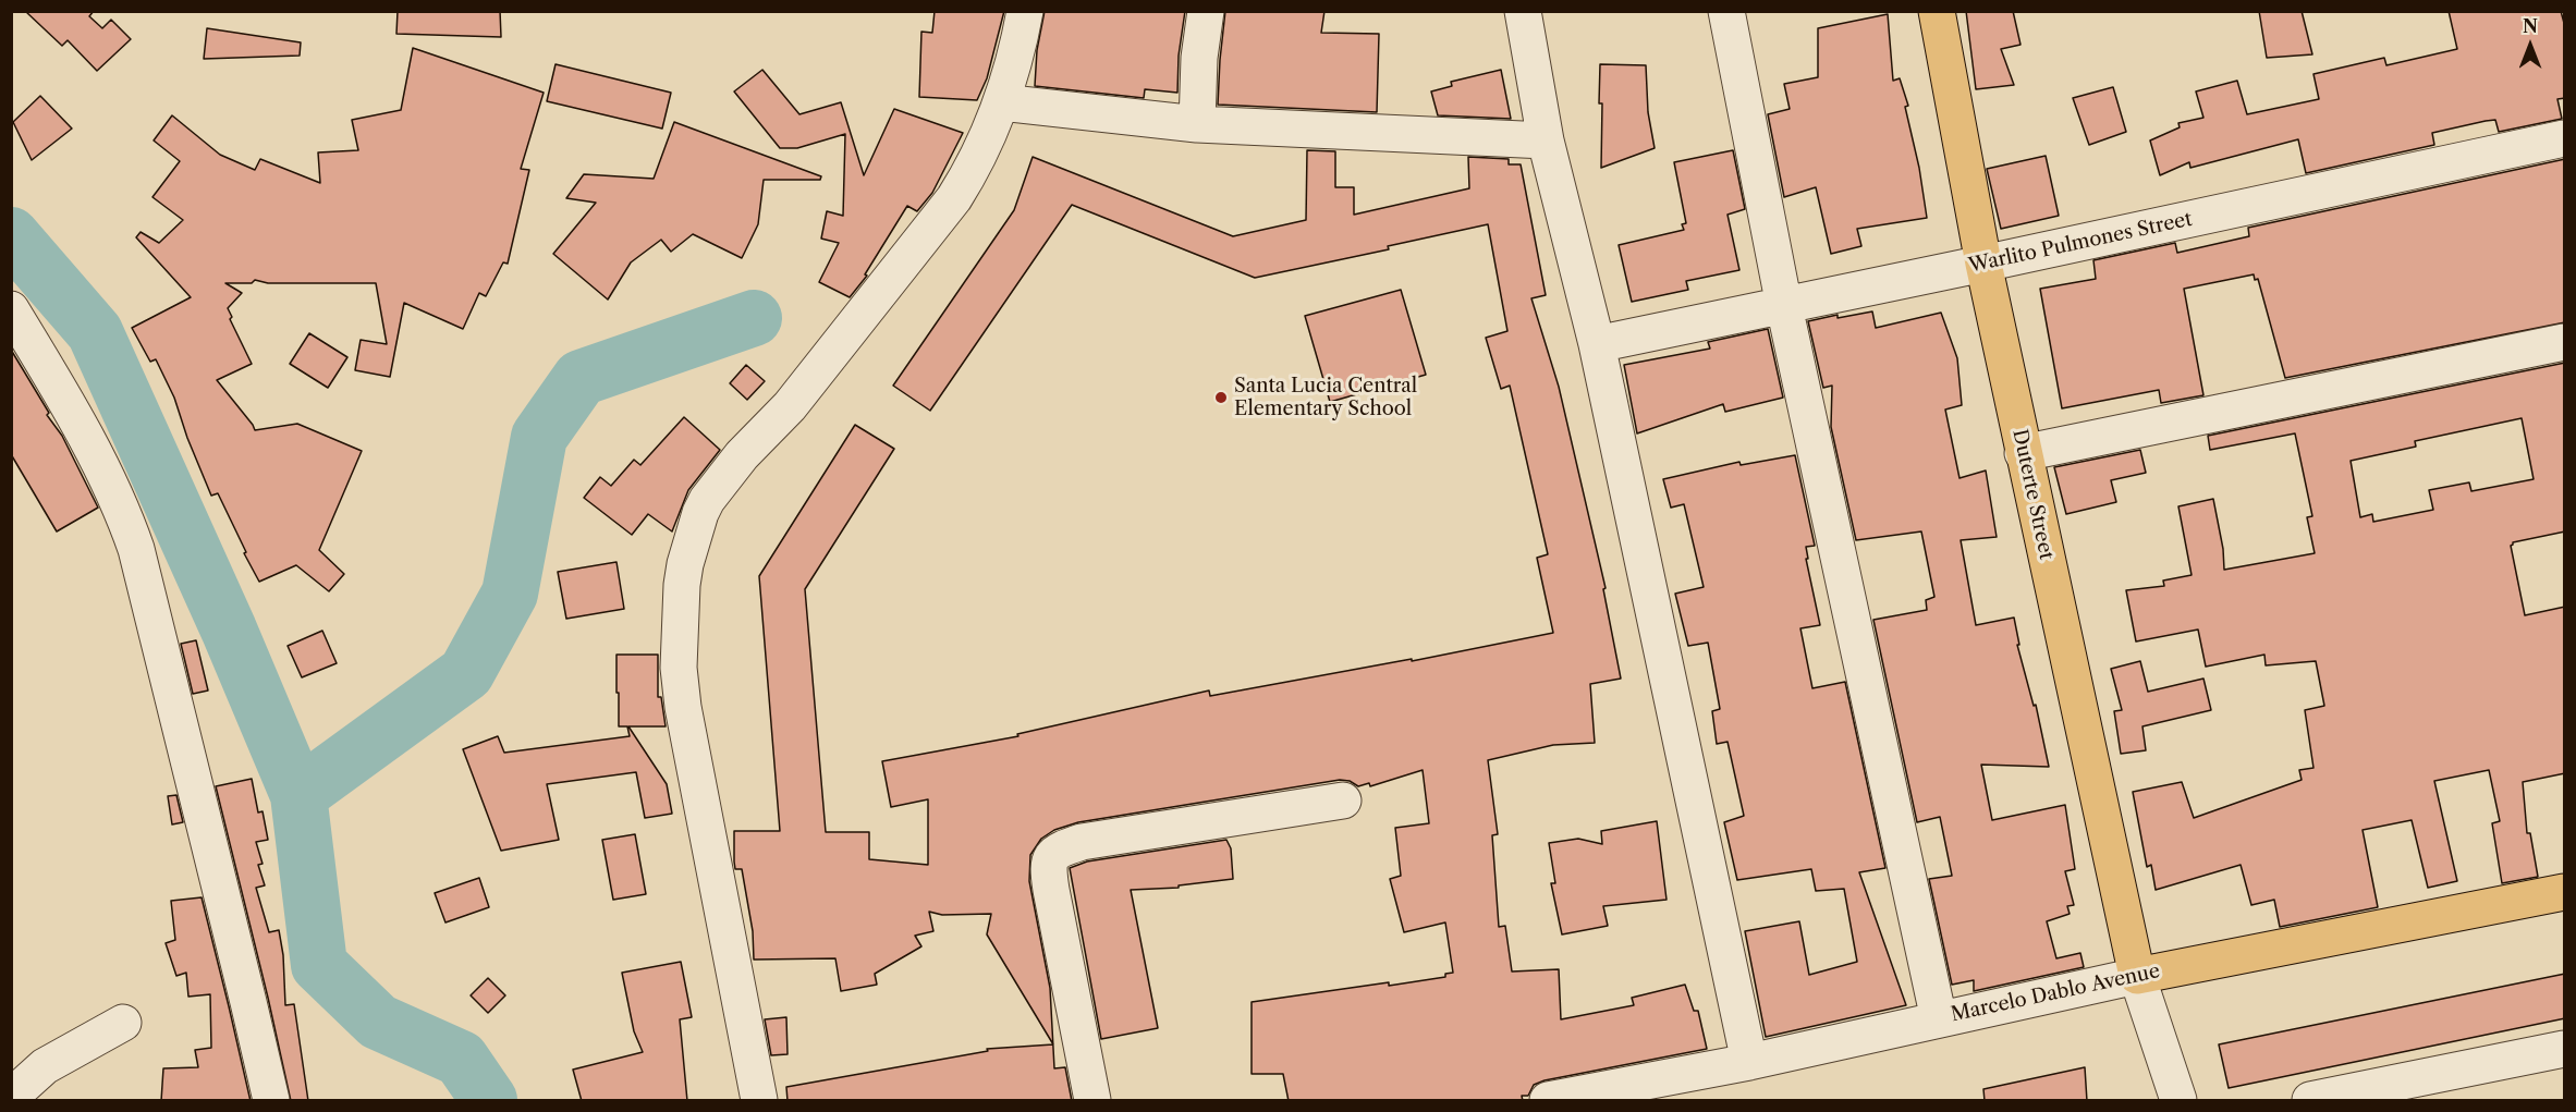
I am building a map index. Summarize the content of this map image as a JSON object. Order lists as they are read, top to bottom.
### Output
{
  "streets": {
    "main road": ["Duterte Street", "Marcelo Dablo Avenue"],
    "street": ["Warlito Pulmones Street"]
  },
  "crossings": [
    ["Warlito Pulmones Street", "Duterte Street"],
    ["Duterte Street", "Marcelo Dablo Avenue"]
  ],
  "places": ["Santa Lucia Central Elementary School"],
  "north": "top"
}
